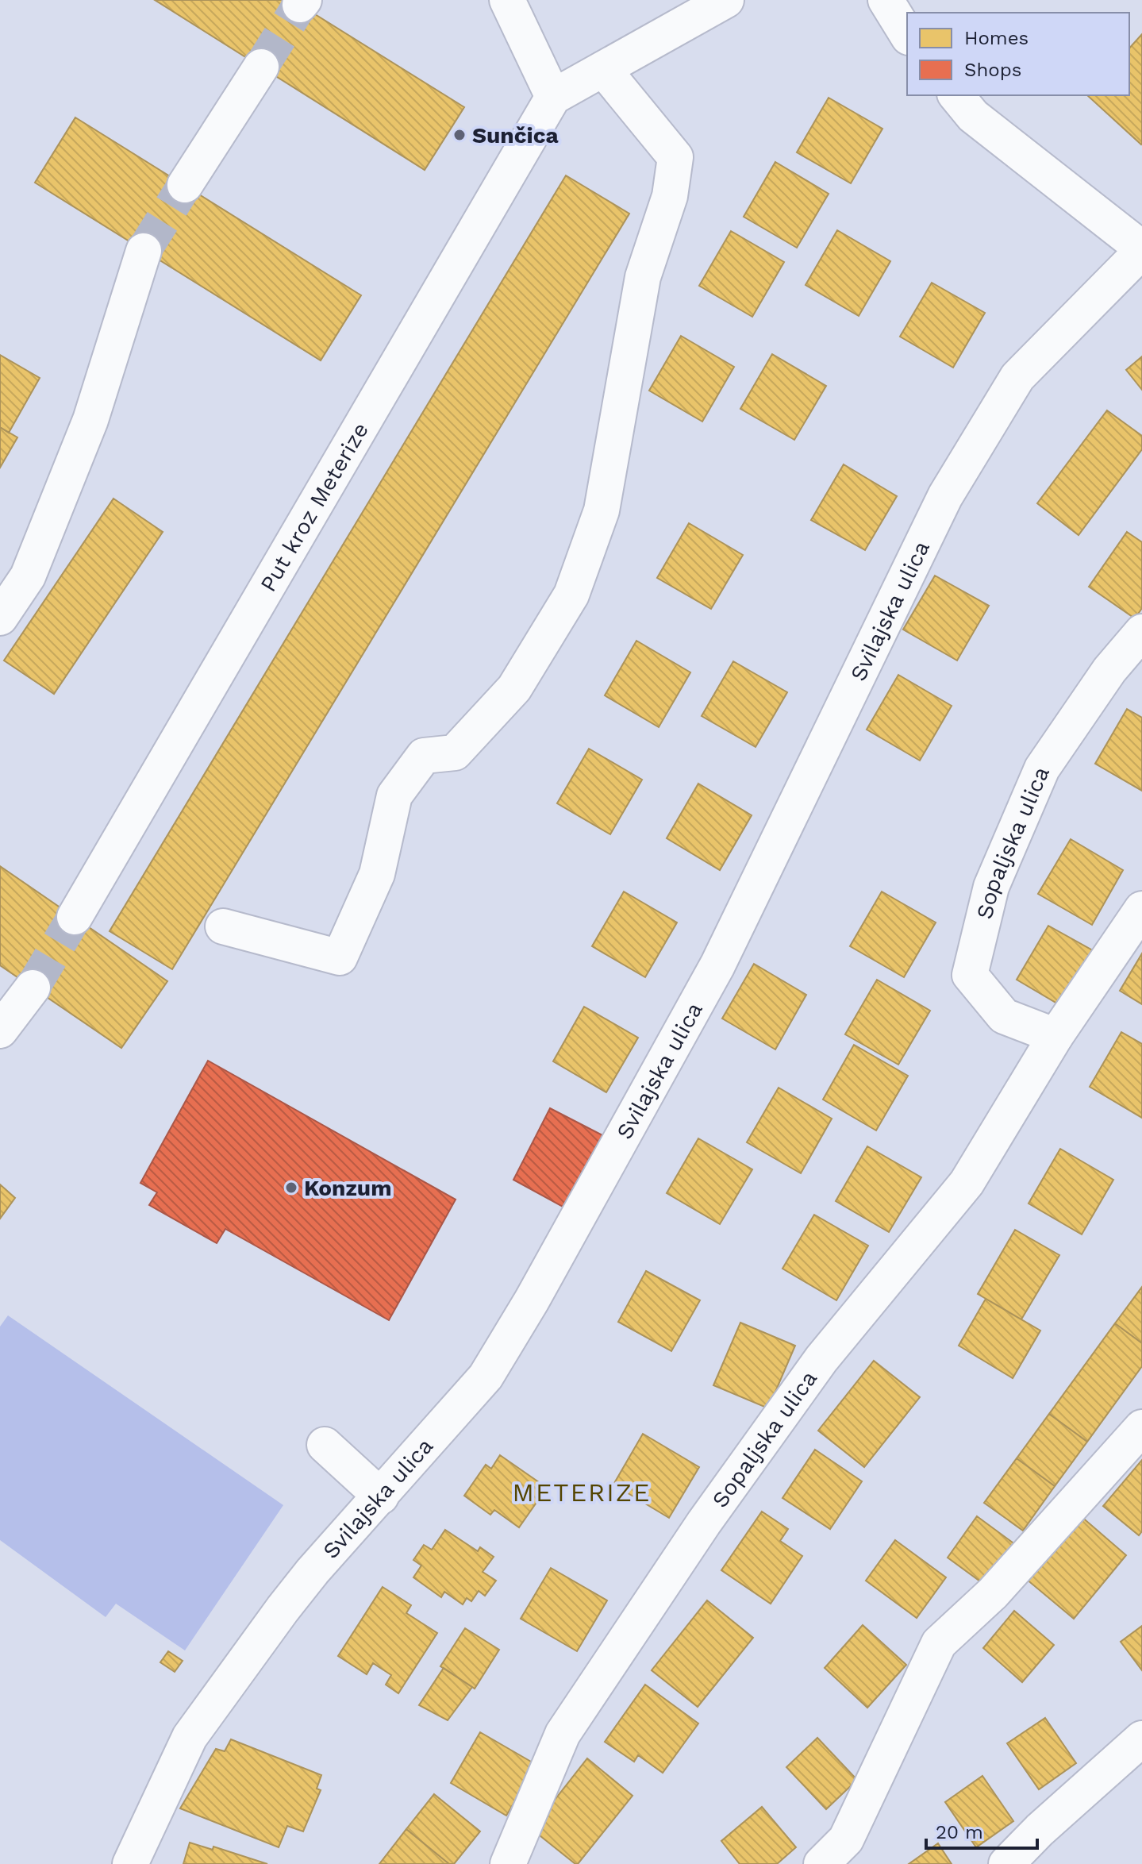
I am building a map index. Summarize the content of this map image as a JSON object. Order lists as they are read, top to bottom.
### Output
{
  "streets": {
    "street": ["Put kroz Meterize", "Svilajska ulica", "Sopaljska ulica"]
  },
  "districts": ["METERIZE"],
  "places": ["Sunčica", "Konzum"],
  "legend": ["Homes", "Shops"],
  "scale_bar": "20 m"
}
